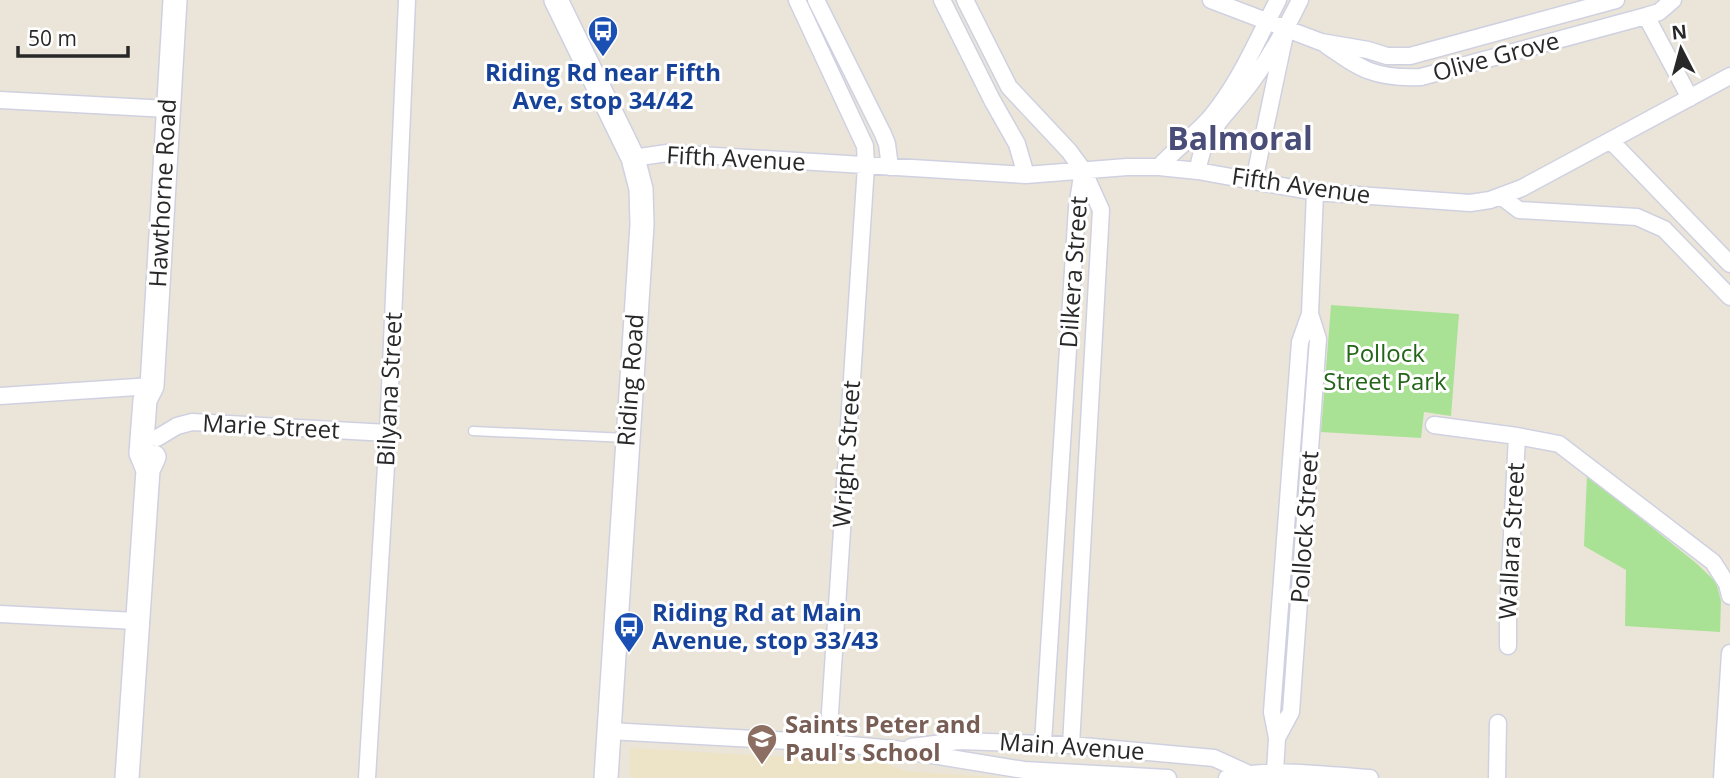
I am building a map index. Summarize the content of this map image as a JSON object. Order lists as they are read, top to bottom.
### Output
{
  "streets": {
    "street": [
      "Olive Grove",
      "Fifth Avenue",
      "Hawthorne Road",
      "Dilkera Street",
      "Riding Road",
      "Bilyana Street",
      "Marie Street",
      "Wright Street",
      "Pollock Street",
      "Wallara Street",
      "Main Avenue"
    ]
  },
  "crossings": [
    ["Fifth Avenue", "Dilkera Street"],
    ["Fifth Avenue", "Riding Road"],
    ["Fifth Avenue", "Wright Street"],
    ["Fifth Avenue", "Pollock Street"],
    ["Hawthorne Road", "Marie Street"],
    ["Dilkera Street", "Main Avenue"],
    ["Riding Road", "Main Avenue"],
    ["Bilyana Street", "Marie Street"],
    ["Wright Street", "Main Avenue"],
    ["Pollock Street", "Main Avenue"]
  ],
  "districts": ["Balmoral"],
  "parks": ["Pollock Street Park"],
  "places": {
    "bus stop": ["Riding Rd near Fifth Ave, stop 34/42", "Riding Rd at Main Avenue, stop 33/43"],
    "school or university": ["Saints Peter and Paul's School"]
  },
  "scale_bar": "50 m",
  "north": "top"
}
